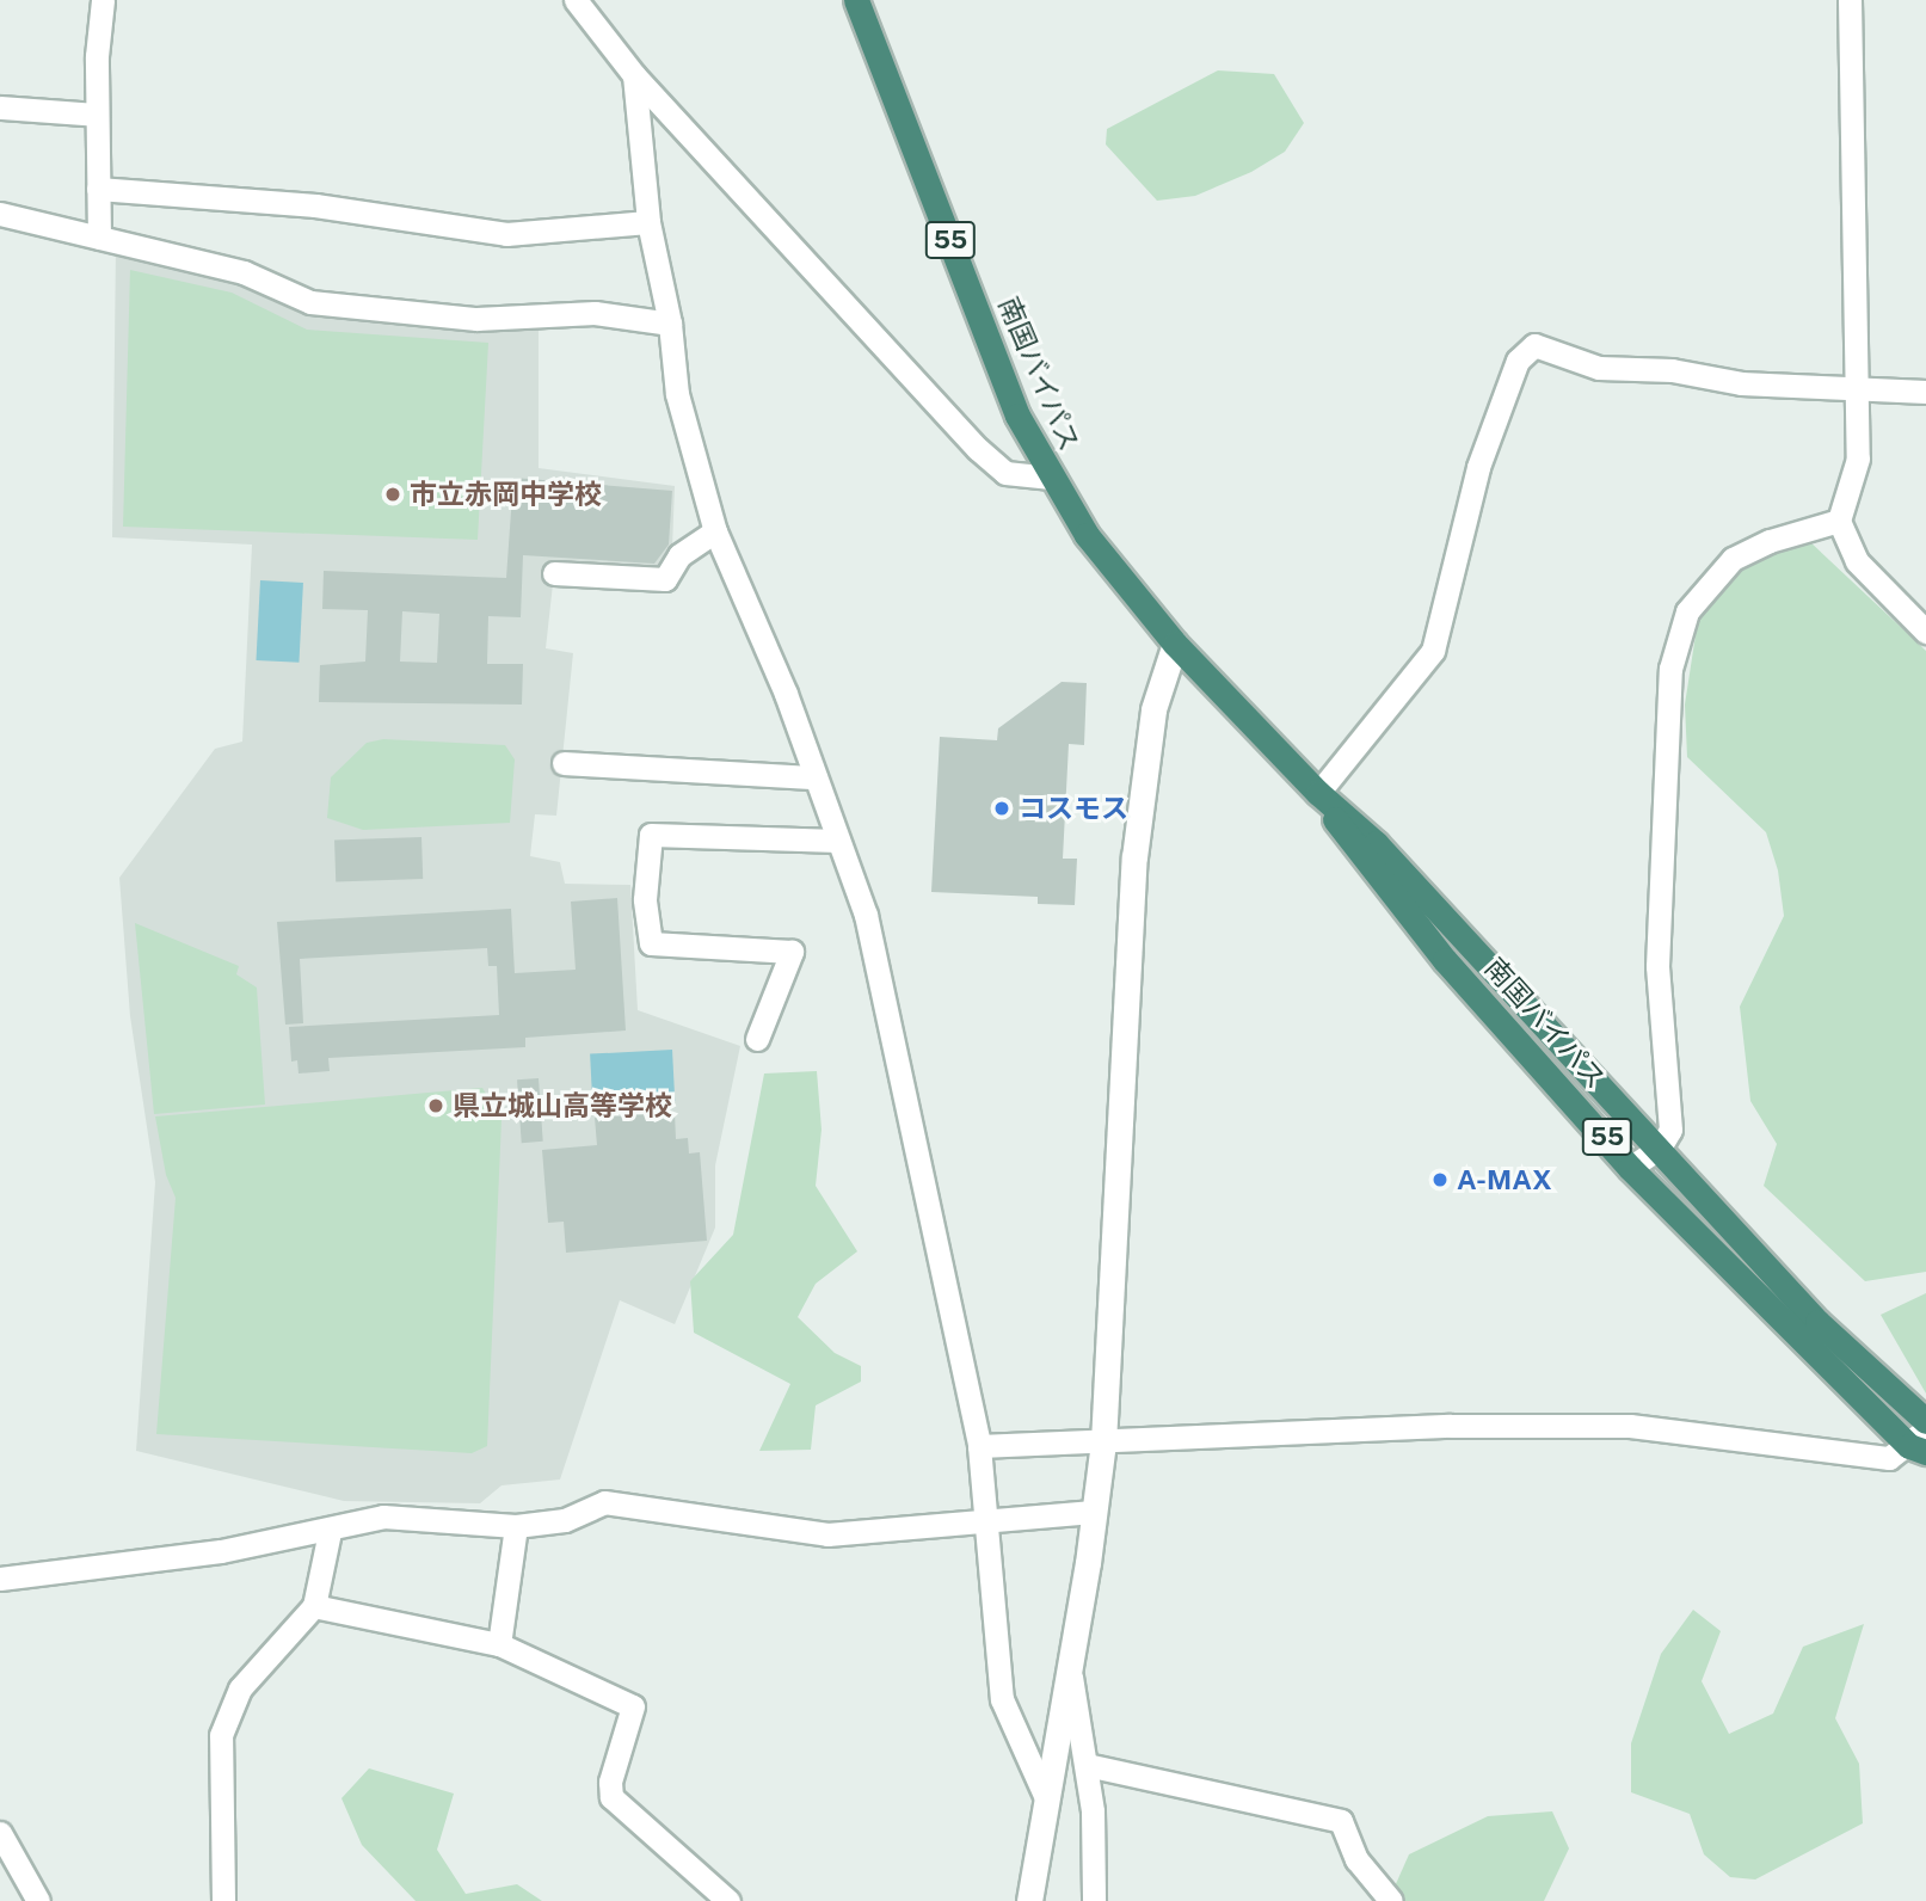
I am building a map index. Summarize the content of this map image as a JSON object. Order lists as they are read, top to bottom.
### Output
{
  "streets": {
    "highway": ["55", "南国バイパス"]
  },
  "places": [
    "市立赤岡中学校",
    "コスモス",
    "県立城山高等学校",
    "A-MAX"
  ]
}
